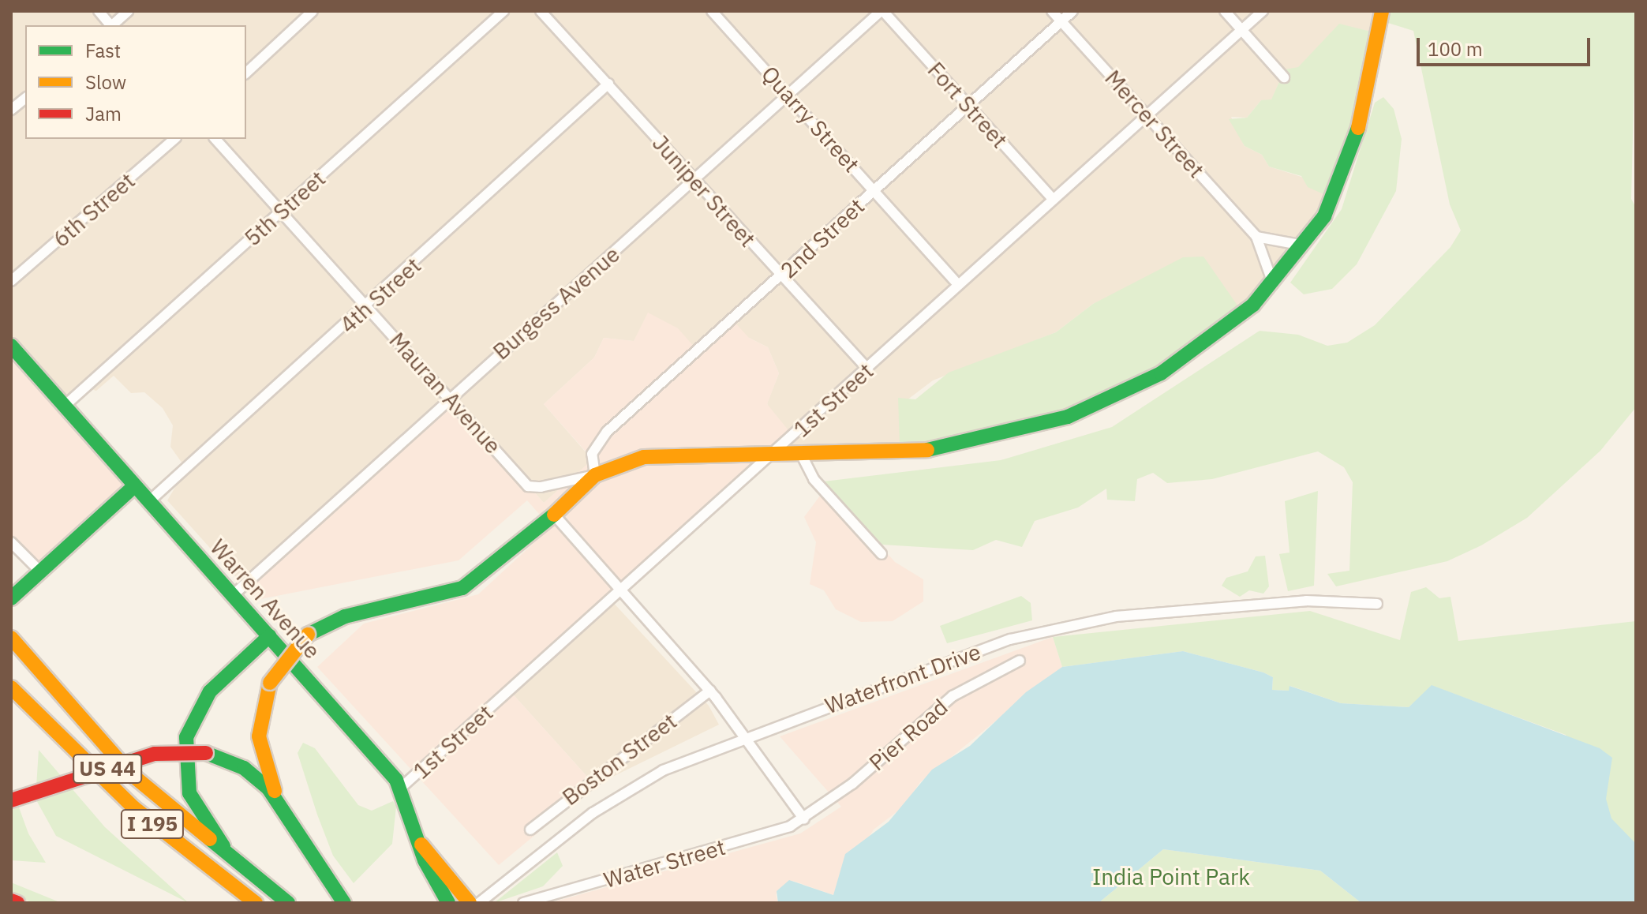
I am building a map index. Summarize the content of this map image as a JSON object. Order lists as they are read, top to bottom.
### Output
{
  "streets": {
    "main road": ["Warren Avenue", "US 44", "I 195"],
    "street": [
      "Fort Street",
      "Quarry Street",
      "Mercer Street",
      "Juniper Street",
      "5th Street",
      "6th Street",
      "2nd Street",
      "4th Street",
      "Burgess Avenue",
      "Mauran Avenue",
      "1st Street",
      "Waterfront Drive",
      "Pier Road",
      "Boston Street",
      "Water Street"
    ]
  },
  "crossings": [
    ["Fort Street", "2nd Street"],
    ["Fort Street", "Burgess Avenue"],
    ["Fort Street", "1st Street"],
    ["Quarry Street", "2nd Street"],
    ["Quarry Street", "Burgess Avenue"],
    ["Quarry Street", "1st Street"],
    ["Mercer Street", "2nd Street"],
    ["Mercer Street", "1st Street"],
    ["Juniper Street", "2nd Street"],
    ["Juniper Street", "4th Street"],
    ["Juniper Street", "Burgess Avenue"],
    ["Juniper Street", "1st Street"],
    ["5th Street", "Mauran Avenue"],
    ["5th Street", "Warren Avenue"],
    ["2nd Street", "Mauran Avenue"],
    ["4th Street", "Mauran Avenue"],
    ["4th Street", "Warren Avenue"],
    ["Burgess Avenue", "Mauran Avenue"],
    ["Burgess Avenue", "Warren Avenue"],
    ["1st Street", "Warren Avenue"],
    ["Pier Road", "Water Street"]
  ],
  "parks": ["India Point Park"],
  "legend": ["Fast", "Slow", "Jam"],
  "scale_bar": "100 m"
}
